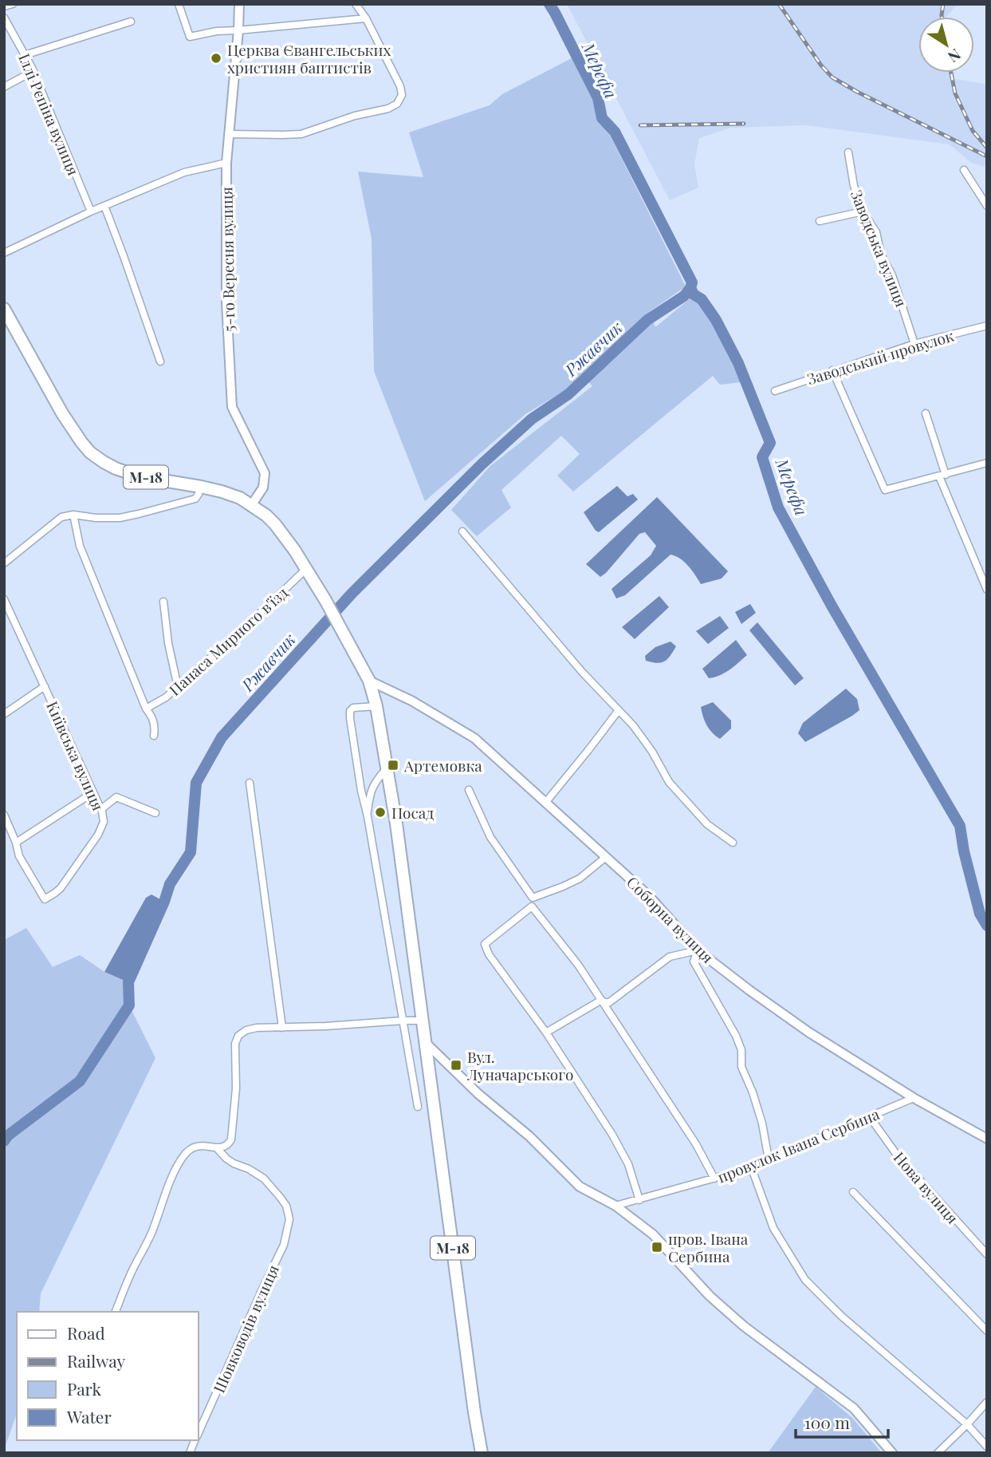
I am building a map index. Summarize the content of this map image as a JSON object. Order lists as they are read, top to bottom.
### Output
{
  "streets": {
    "highway": ["М-18"],
    "street": [
      "Іллі Рєпіна вулиця",
      "Заводська вулиця",
      "5-го Вересня вулиця",
      "Заводський провулок",
      "Панаса Мирного в'їзд",
      "Київська вулиця",
      "Соборна вулиця",
      "провулок Івана Сербина",
      "Нова вулиця",
      "Шовководів вулиця"
    ]
  },
  "crossings": [
    ["Заводська вулиця", "Заводський провулок"],
    ["5-го Вересня вулиця", "М-18"],
    ["М-18", "Панаса Мирного в'їзд"],
    ["М-18", "Соборна вулиця"],
    ["Соборна вулиця", "провулок Івана Сербина"],
    ["провулок Івана Сербина", "Нова вулиця"]
  ],
  "water": ["Мерефа", "Ржавчик"],
  "places": {
    "other": ["Церква Євангельських християн баптистів", "Посад"],
    "transit": ["Артемовка", "Вул. Луначарського", "пров. Івана Сербина"]
  },
  "legend": [
    "Road",
    "Railway",
    "Park",
    "Water"
  ],
  "scale_bar": "100 m",
  "north": "bottom right"
}
